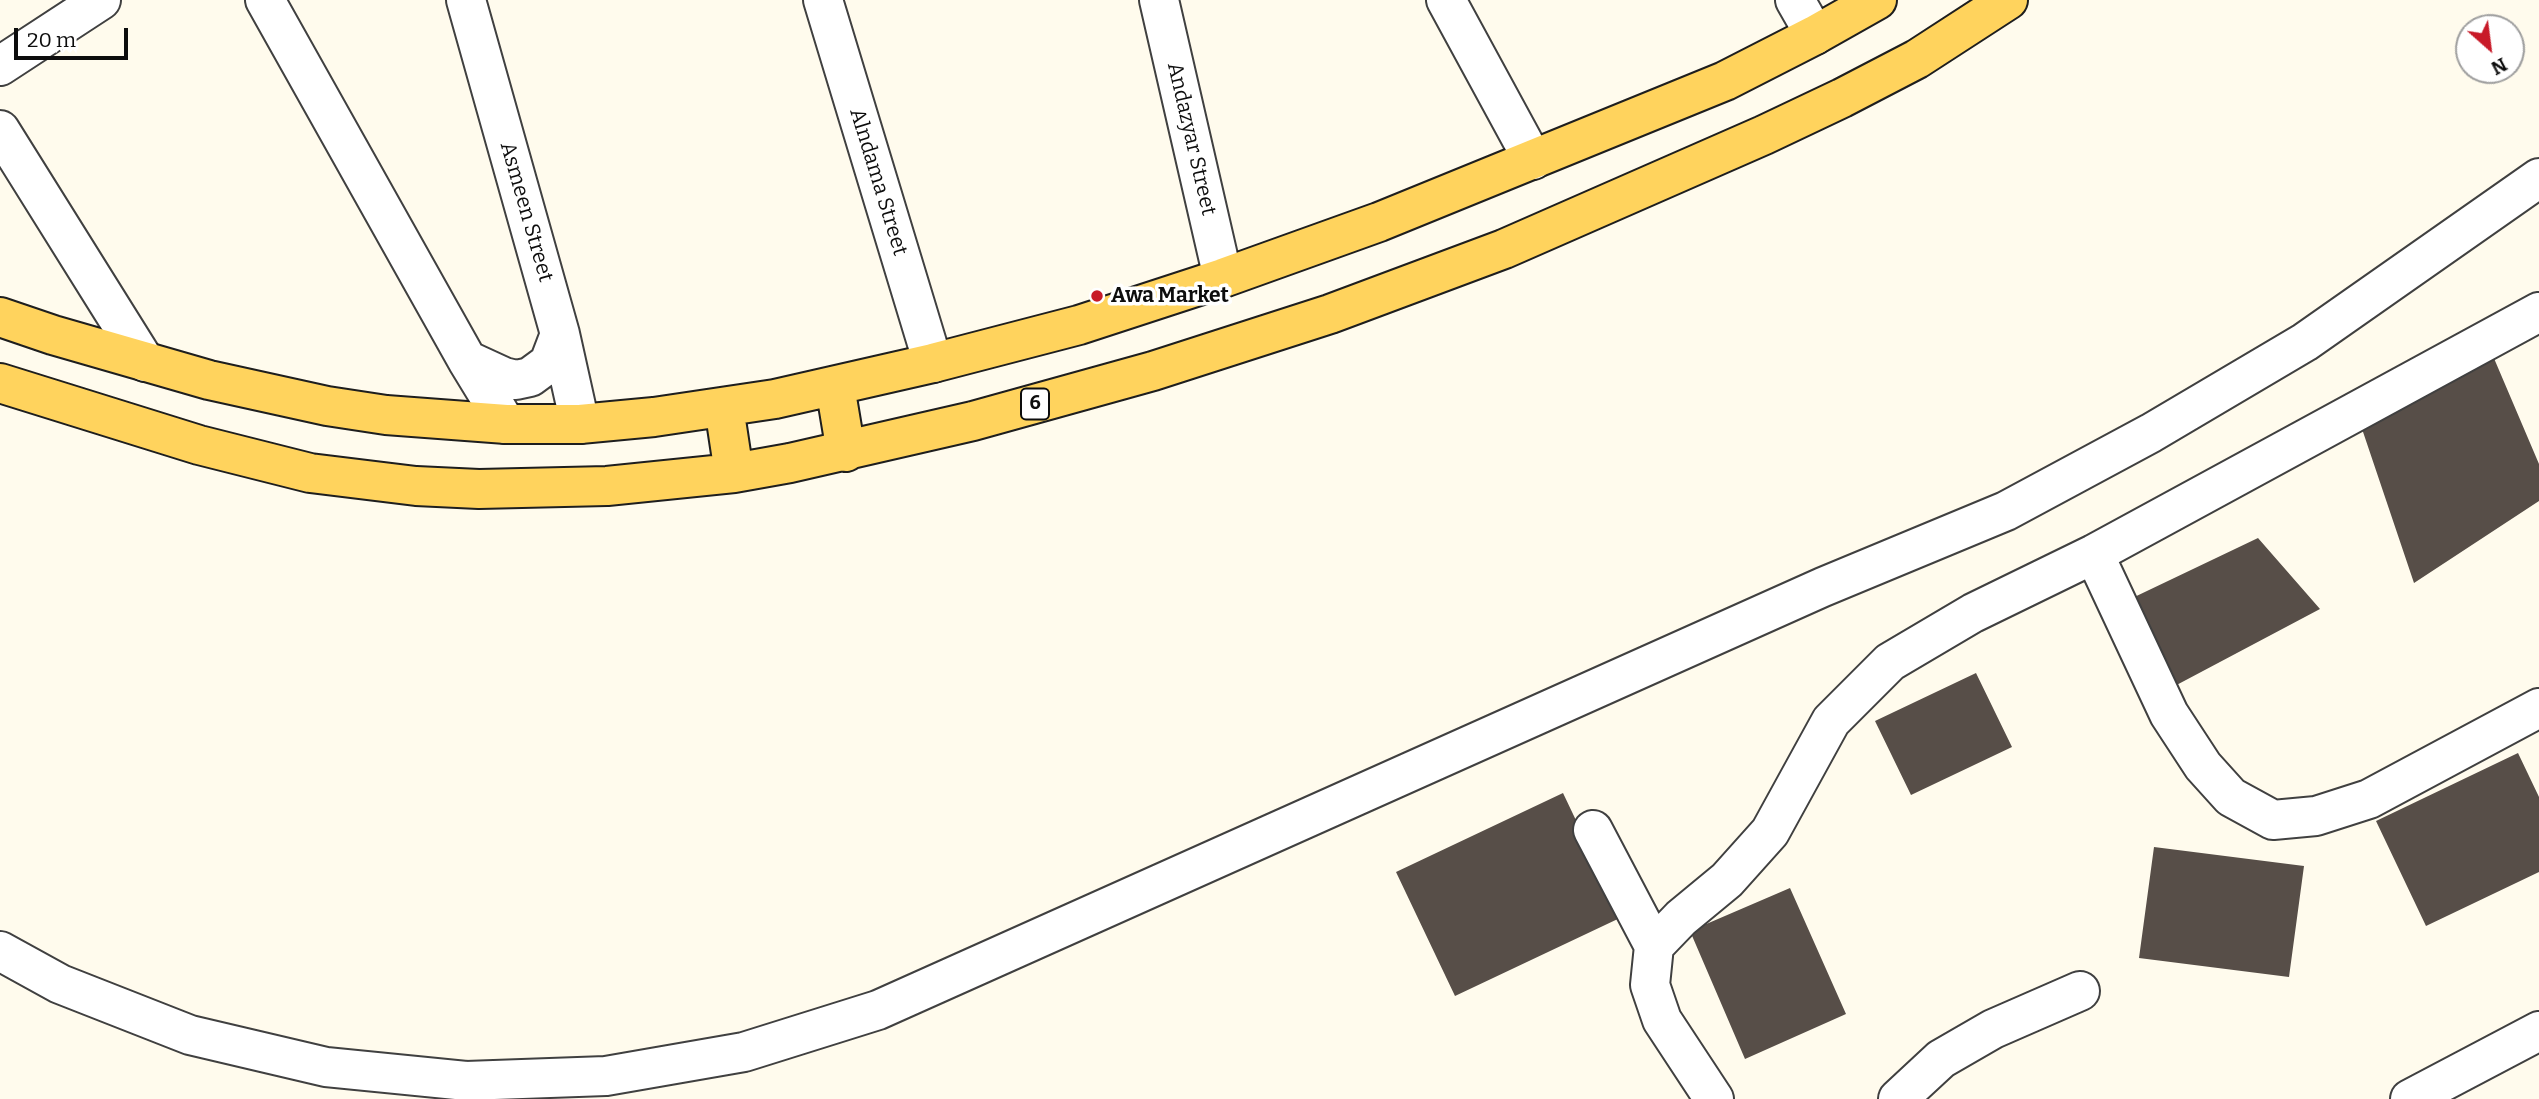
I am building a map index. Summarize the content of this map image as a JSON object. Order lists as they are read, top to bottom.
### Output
{
  "streets": {
    "main road": ["6"],
    "street": ["Andazyar Street", "Alndama Street", "Asmeen Street"]
  },
  "places": ["Awa Market"],
  "scale_bar": "20 m",
  "north": "bottom right"
}
